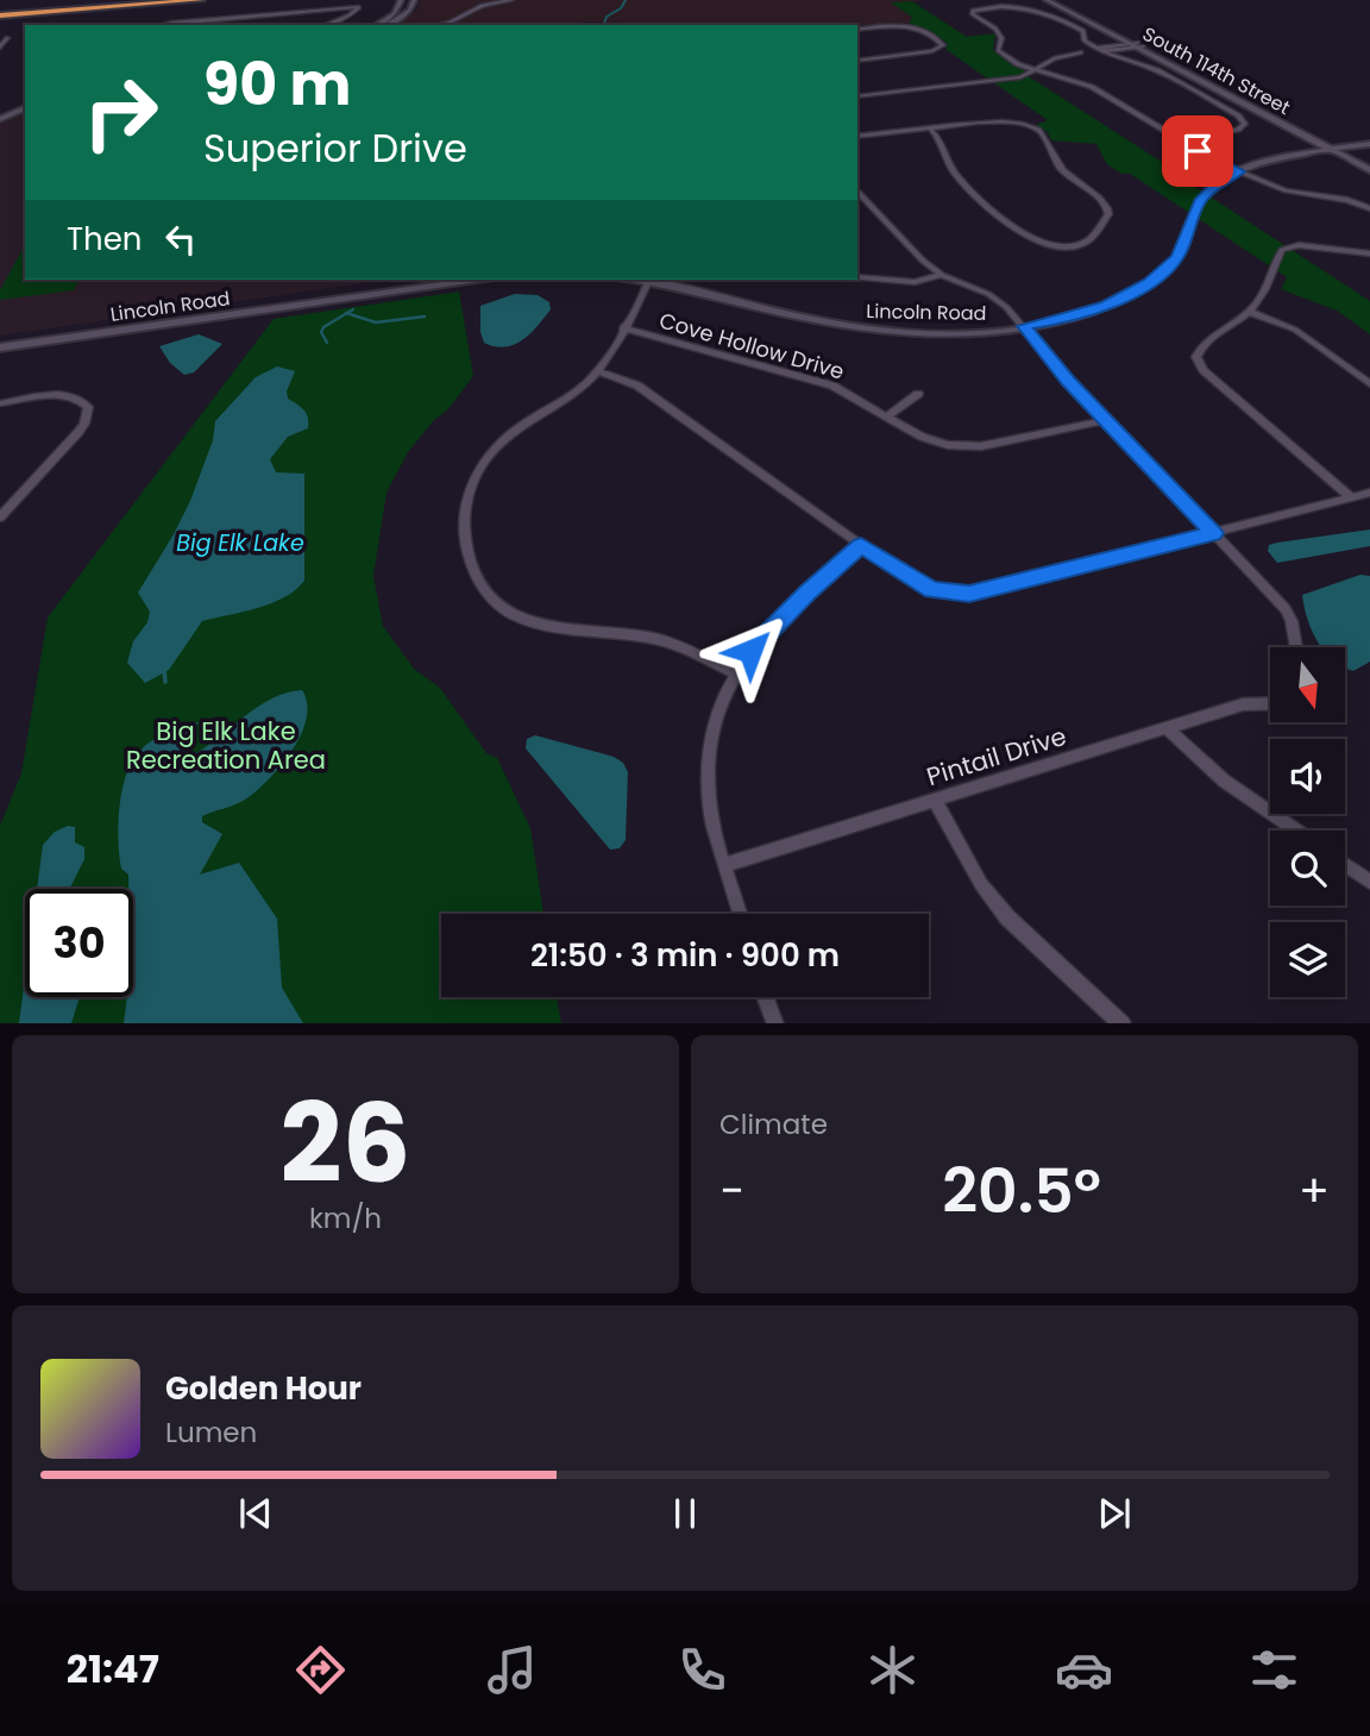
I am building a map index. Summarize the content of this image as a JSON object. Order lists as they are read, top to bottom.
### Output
{
  "streets": {
    "street": [
      "South 114th Street",
      "Lincoln Road",
      "Cove Hollow Drive",
      "Pintail Drive"
    ]
  },
  "crossings": [
    ["South 114th Street", "Lincoln Road"]
  ],
  "water": ["Big Elk Lake"],
  "parks": ["Big Elk Lake Recreation Area"],
  "north": "bottom",
  "page": {
    "turn": ["90 m", "Superior Drive"],
    "then": "Then",
    "limit": "30",
    "trip": "21:50 · 3 min · 900 m",
    "tile": [
      ["26", "km/h"],
      "Climate"
    ],
    "heat": ["−", "20.5°", "+"],
    "song": ["Golden Hour", "Lumen"],
    "tabs": "21:47"
  }
}
